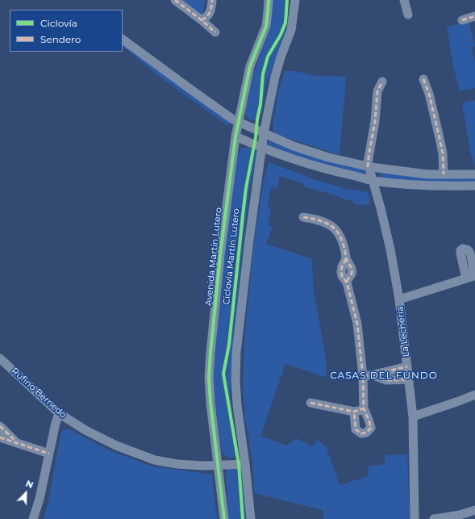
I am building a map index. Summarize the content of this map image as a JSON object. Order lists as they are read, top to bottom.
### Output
{
  "streets": {
    "street": ["Avenida Martín Lutero", "La Lechería", "Rufino Bernedo"],
    "cycle path": ["Ciclovía Martín Lutero"]
  },
  "crossings": [
    ["Avenida Martín Lutero", "Rufino Bernedo"]
  ],
  "districts": ["CASAS DEL FUNDO"],
  "legend": ["Ciclovía", "Sendero"],
  "north": "top right"
}
